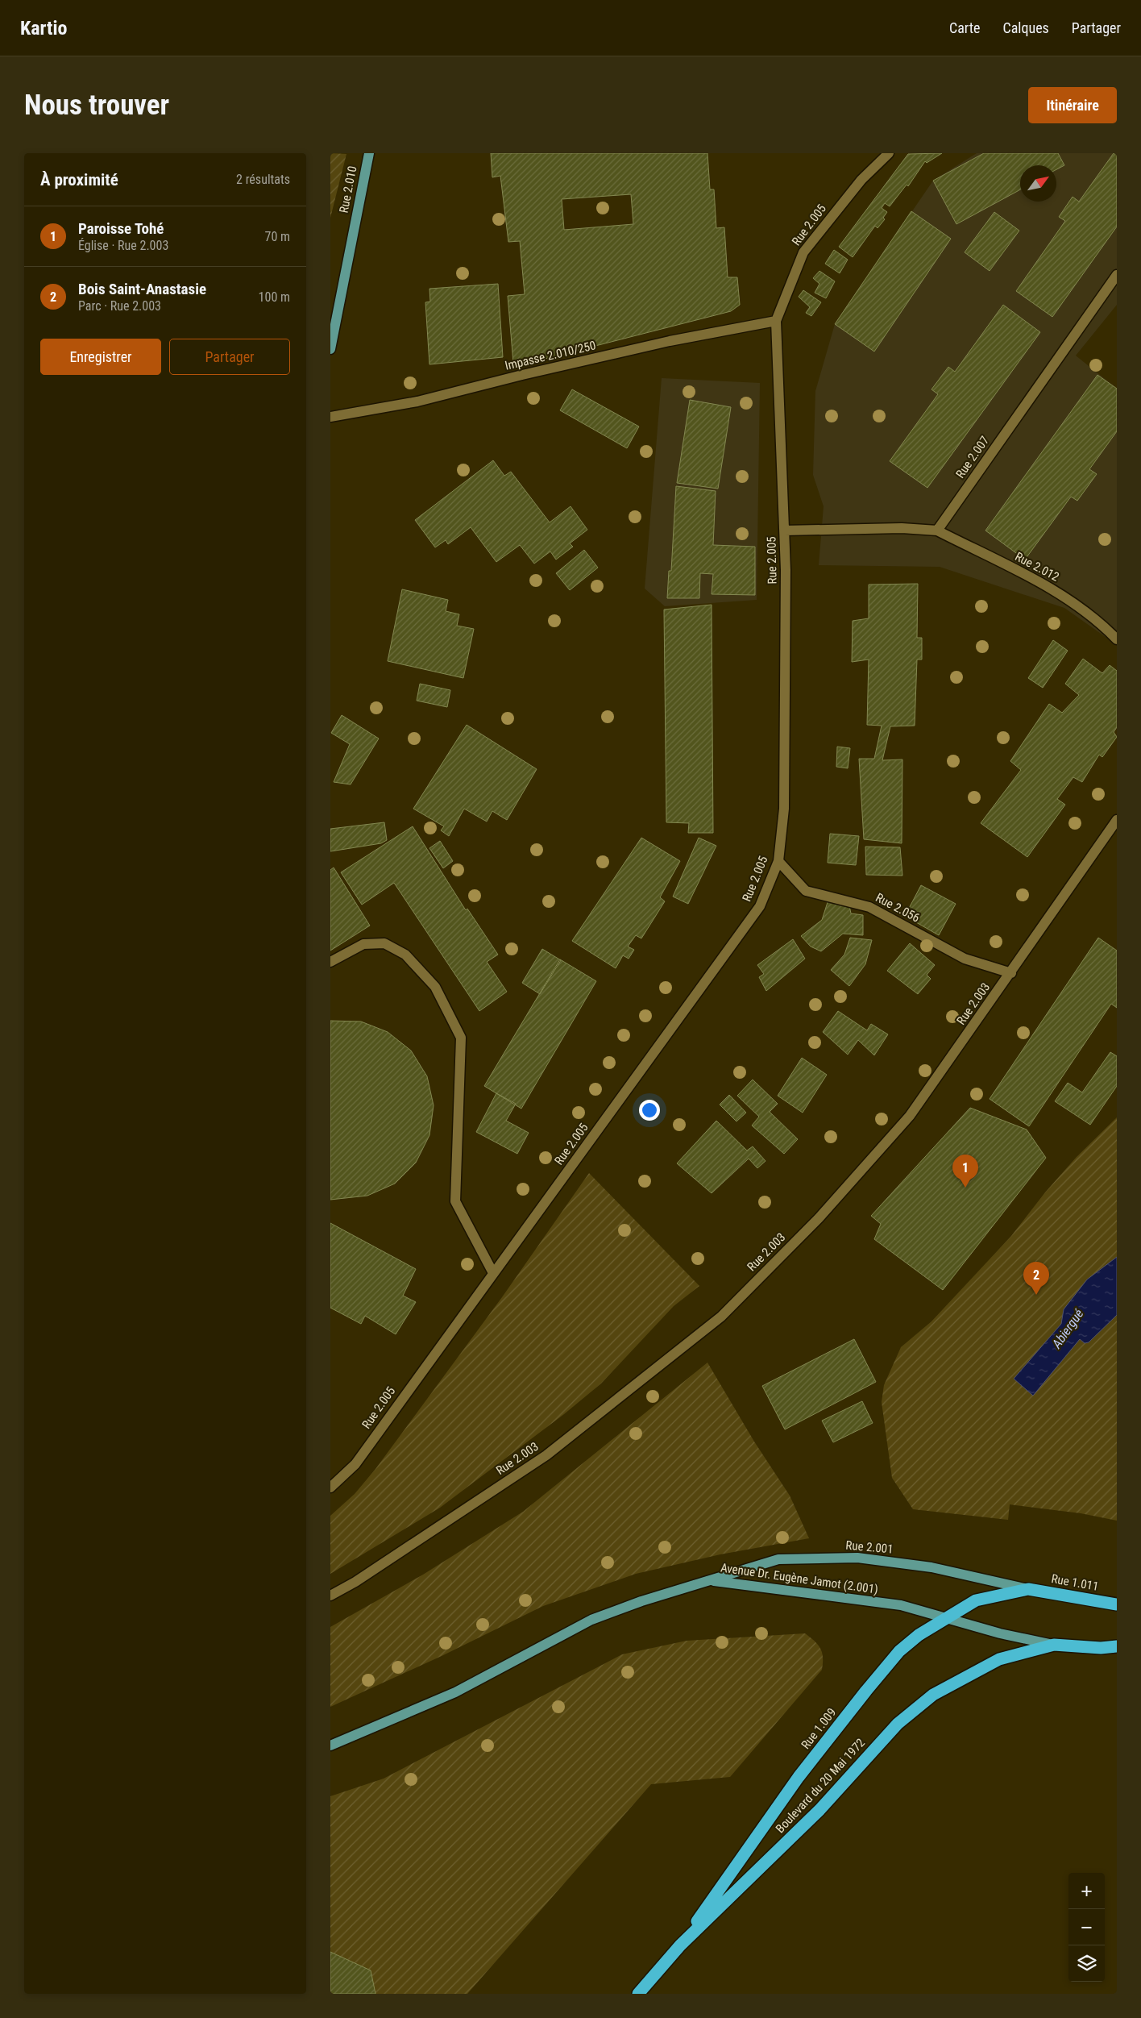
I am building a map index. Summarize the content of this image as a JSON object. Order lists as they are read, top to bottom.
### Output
{
  "streets": {
    "highway": ["Rue 1.011", "Rue 1.009", "Boulevard du 20 Mai 1972"],
    "main road": ["Rue 2.010", "Rue 2.001", "Avenue Dr. Eugène Jamot (2.001)"],
    "street": [
      "Rue 2.005",
      "Impasse 2.010/250",
      "Rue 2.007",
      "Rue 2.012",
      "Rue 2.056",
      "Rue 2.003"
    ]
  },
  "crossings": [
    ["Rue 2.005", "Impasse 2.010/250"],
    ["Rue 2.005", "Rue 2.056"],
    ["Rue 2.007", "Rue 2.012"],
    ["Rue 2.056", "Rue 2.003"],
    ["Rue 2.001", "Avenue Dr. Eugène Jamot (2.001)"],
    ["Rue 2.001", "Rue 1.011"],
    ["Rue 2.001", "Rue 1.009"],
    ["Avenue Dr. Eugène Jamot (2.001)", "Rue 1.009"],
    ["Avenue Dr. Eugène Jamot (2.001)", "Boulevard du 20 Mai 1972"],
    ["Rue 1.011", "Rue 1.009"],
    ["Rue 1.009", "Boulevard du 20 Mai 1972"]
  ],
  "water": ["Abiergué"],
  "north": "top right",
  "page": {
    "header": "Kartio",
    "nav": ["Carte", "Calques", "Partager"],
    "buttons": [
      "Itinéraire",
      ["Enregistrer", "Partager"]
    ],
    "title": "Nous trouver",
    "heading": ["À proximité", "2 résultats"],
    "list": [
      {
        "mark": "1",
        "name": "Paroisse Tohé",
        "note": "Église · Rue 2.003",
        "value": "70 m"
      },
      {
        "mark": "2",
        "name": "Bois Saint-Anastasie",
        "note": "Parc · Rue 2.003",
        "value": "100 m"
      }
    ],
    "pins": ["1", "2"],
    "map_buttons": ["+", "−"]
  }
}
